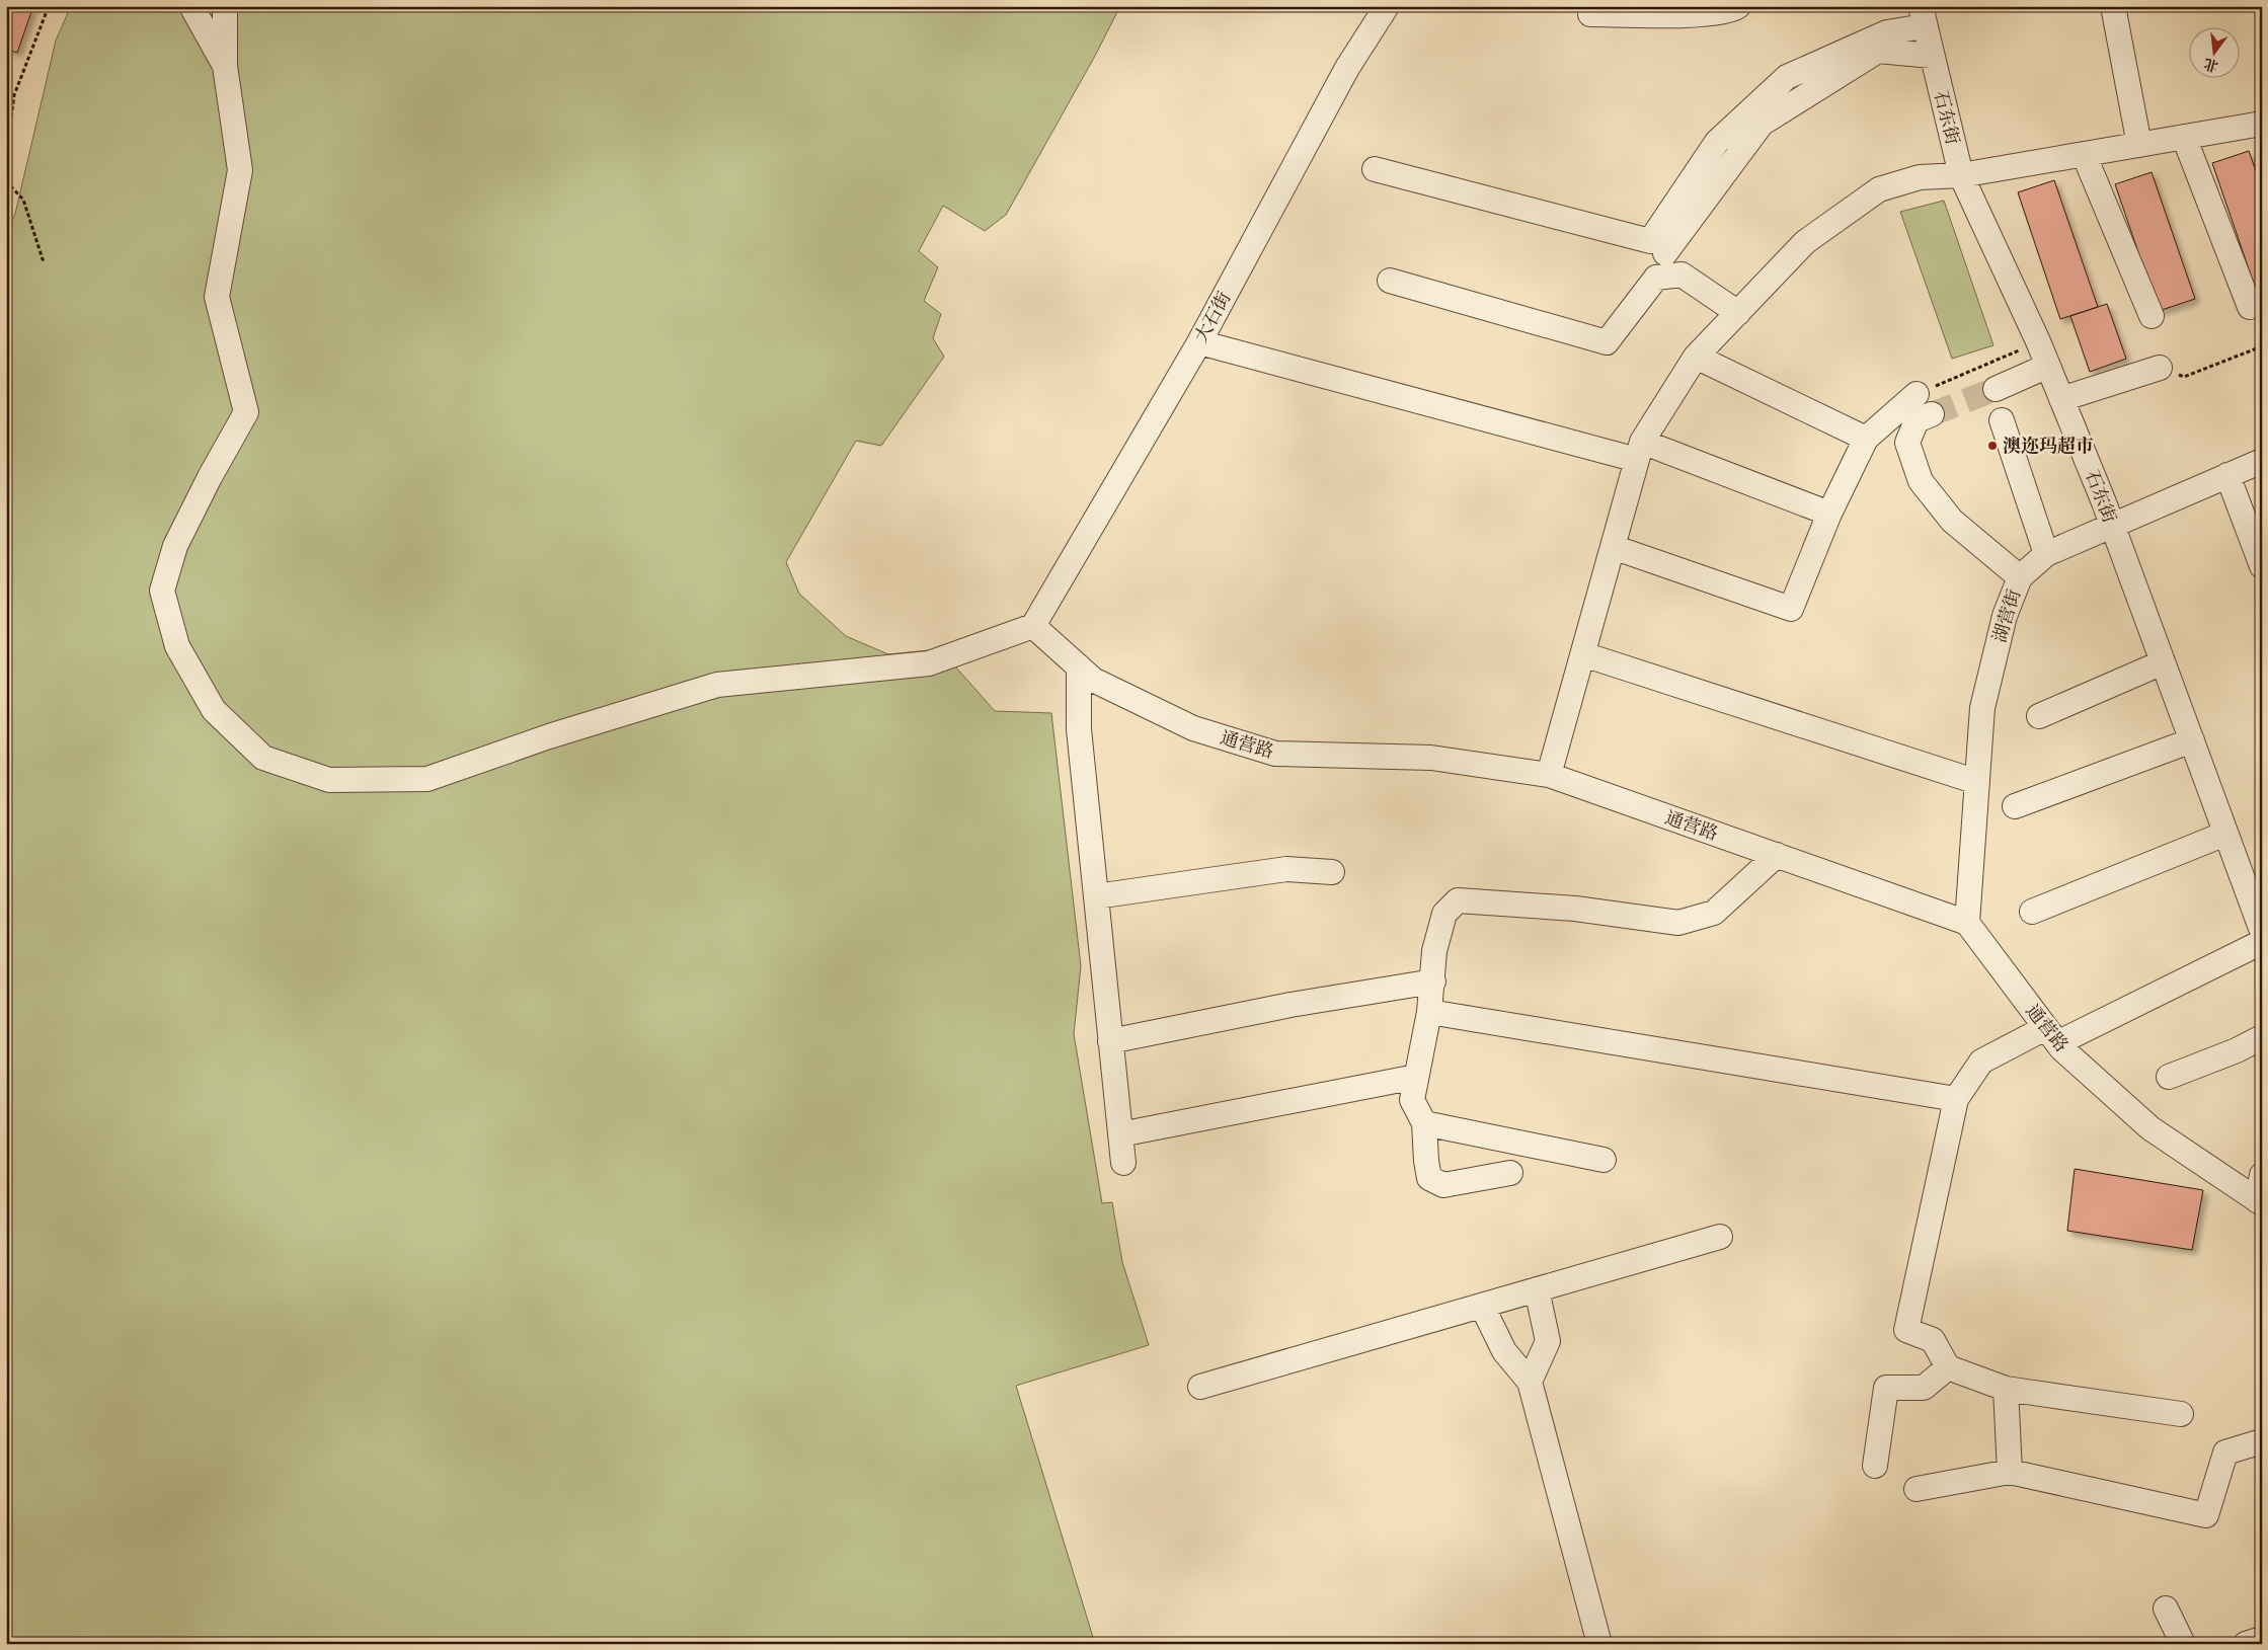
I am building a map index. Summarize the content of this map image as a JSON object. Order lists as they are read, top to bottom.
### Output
{
  "streets": {
    "street": [
      "石东街",
      "大石街",
      "湖营街",
      "通营路"
    ]
  },
  "crossings": [
    ["石东街", "湖营街"],
    ["大石街", "通营路"],
    ["湖营街", "通营路"]
  ],
  "places": ["澳迩玛超市"],
  "north": "bottom"
}
